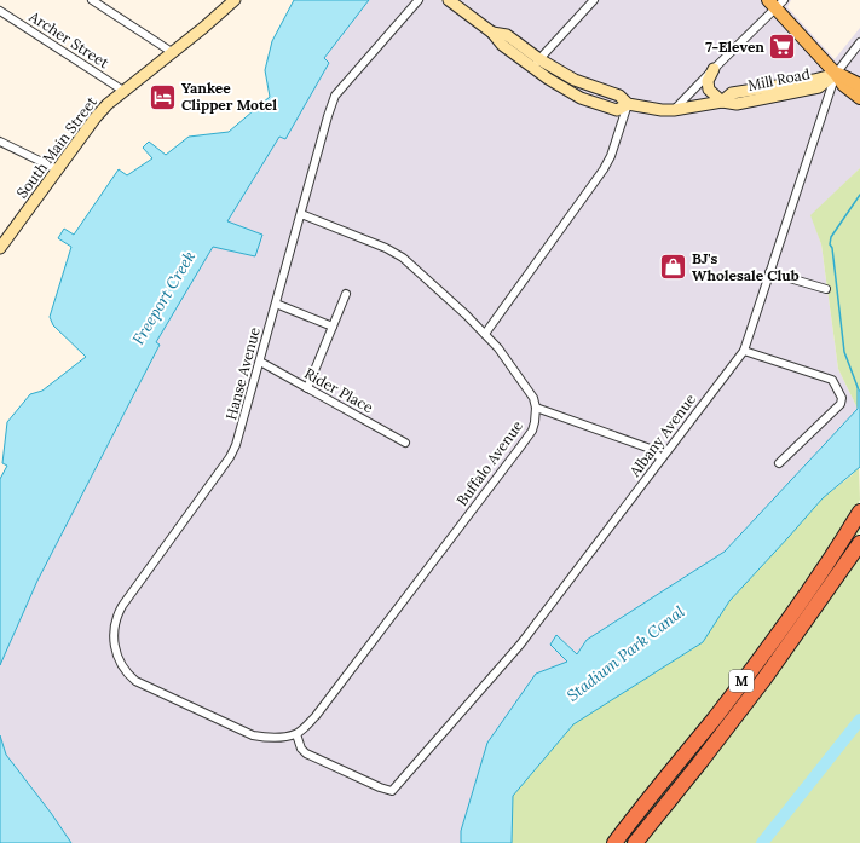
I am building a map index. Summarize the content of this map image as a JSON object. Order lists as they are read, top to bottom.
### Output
{
  "streets": {
    "highway": ["M"],
    "main road": ["Mill Road", "South Main Street"],
    "street": [
      "Archer Street",
      "Hanse Avenue",
      "Rider Place",
      "Albany Avenue",
      "Buffalo Avenue"
    ]
  },
  "crossings": [
    ["Archer Street", "South Main Street"],
    ["Mill Road", "Albany Avenue"],
    ["Hanse Avenue", "Rider Place"],
    ["Hanse Avenue", "Albany Avenue"],
    ["Hanse Avenue", "Buffalo Avenue"],
    ["Albany Avenue", "Buffalo Avenue"]
  ],
  "water": ["Freeport Creek", "Stadium Park Canal"],
  "places": {
    "supermarket": ["7-Eleven"],
    "hotel": ["Yankee Clipper Motel"],
    "shop": ["BJ's Wholesale Club"]
  }
}
